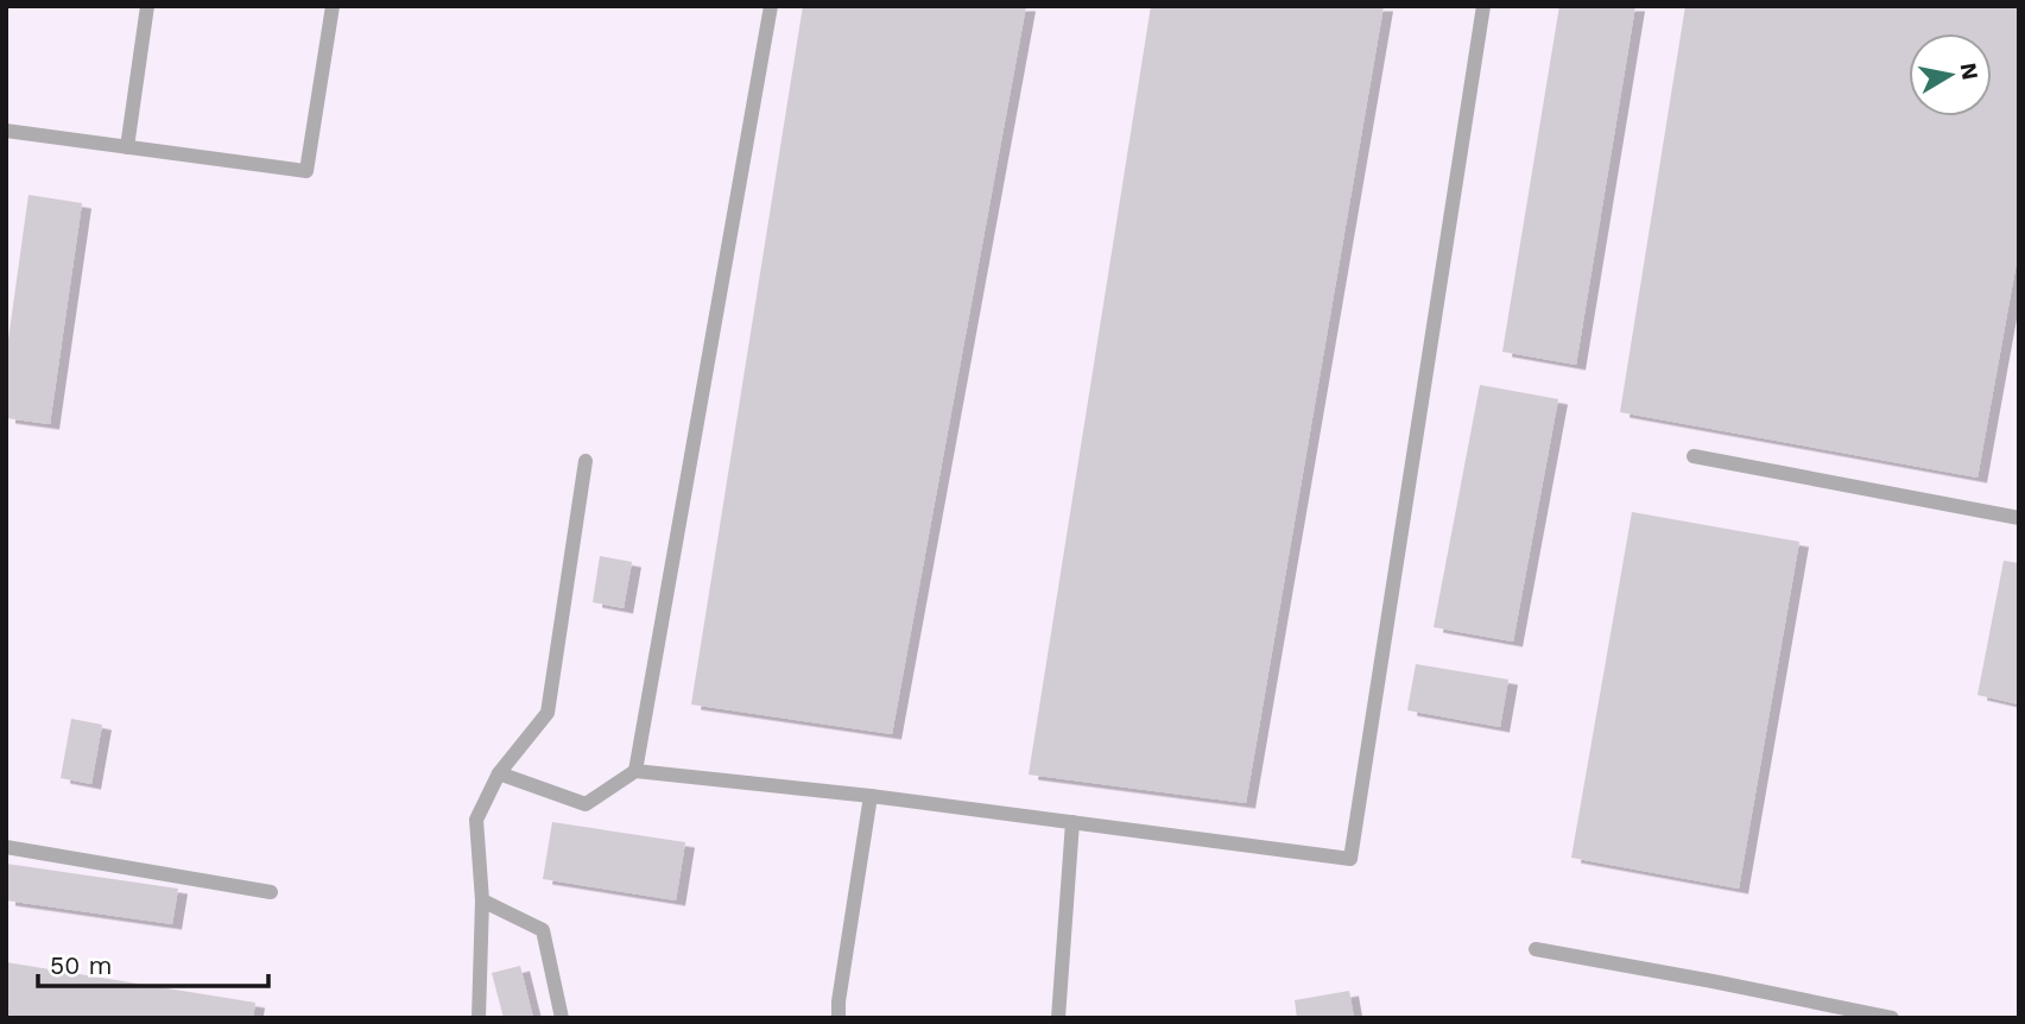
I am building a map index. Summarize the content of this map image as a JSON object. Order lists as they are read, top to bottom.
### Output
{
  "scale_bar": "50 m",
  "north": "right"
}
